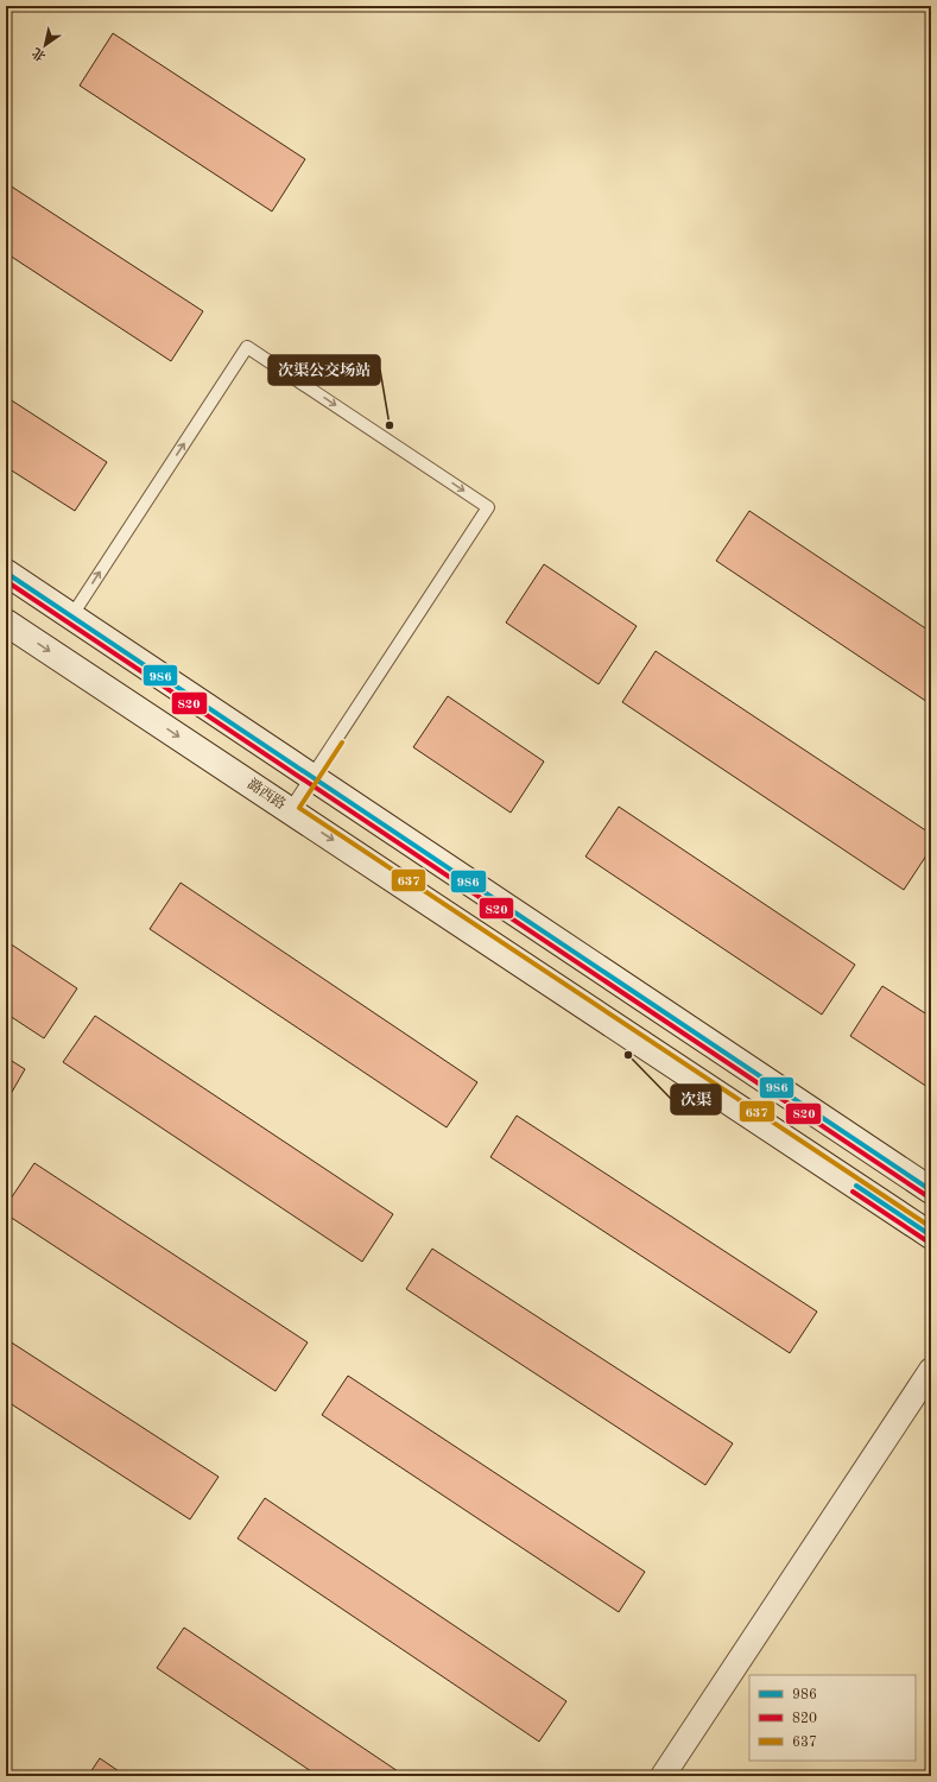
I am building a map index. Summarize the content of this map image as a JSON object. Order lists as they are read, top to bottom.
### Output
{
  "streets": {
    "main road": ["潞西路"]
  },
  "places": ["次渠公交场站", "次渠"],
  "lines": ["transit line 986", "transit line 820", "transit line 637"],
  "legend": ["986", "820", "637"],
  "north": "bottom left"
}
